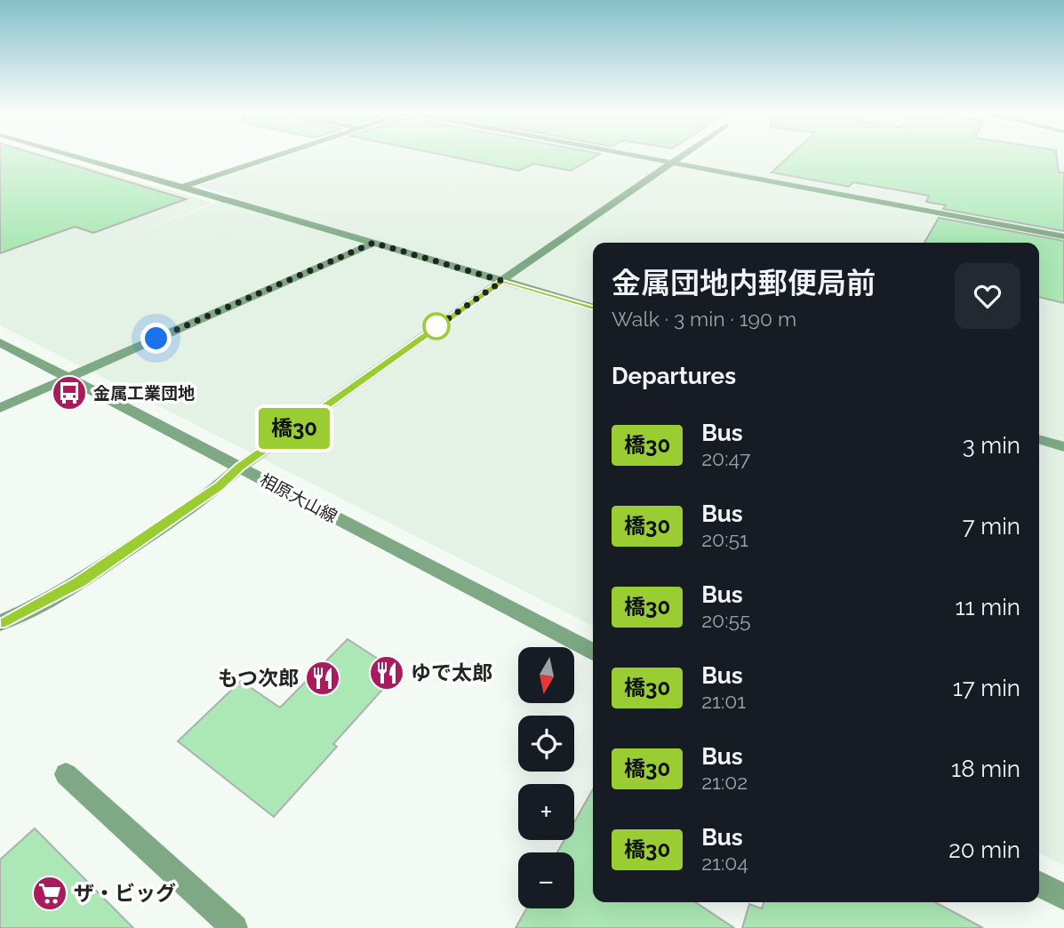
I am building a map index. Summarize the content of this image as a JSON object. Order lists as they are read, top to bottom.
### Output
{
  "streets": {
    "street": ["相原大山線"]
  },
  "places": {
    "bus stop": ["金属工業団地"],
    "restaurant": ["ゆで太郎", "もつ次郎"],
    "supermarket": ["ザ・ビッグ"]
  },
  "lines": ["bus line 橋30"],
  "north": "bottom",
  "page": {
    "on_map": "橋30",
    "heading": [
      ["金属団地内郵便局前", "Walk · 3 min · 190 m"],
      "Departures"
    ],
    "list": [
      {
        "mark": "橋30",
        "name": "Bus",
        "note": "20:47",
        "value": "3 min"
      },
      {
        "mark": "橋30",
        "name": "Bus",
        "note": "20:51",
        "value": "7 min"
      },
      {
        "mark": "橋30",
        "name": "Bus",
        "note": "20:55",
        "value": "11 min"
      },
      {
        "mark": "橋30",
        "name": "Bus",
        "note": "21:01",
        "value": "17 min"
      },
      {
        "mark": "橋30",
        "name": "Bus",
        "note": "21:02",
        "value": "18 min"
      },
      {
        "mark": "橋30",
        "name": "Bus",
        "note": "21:04",
        "value": "20 min"
      }
    ],
    "map_buttons": ["+", "−"]
  }
}
